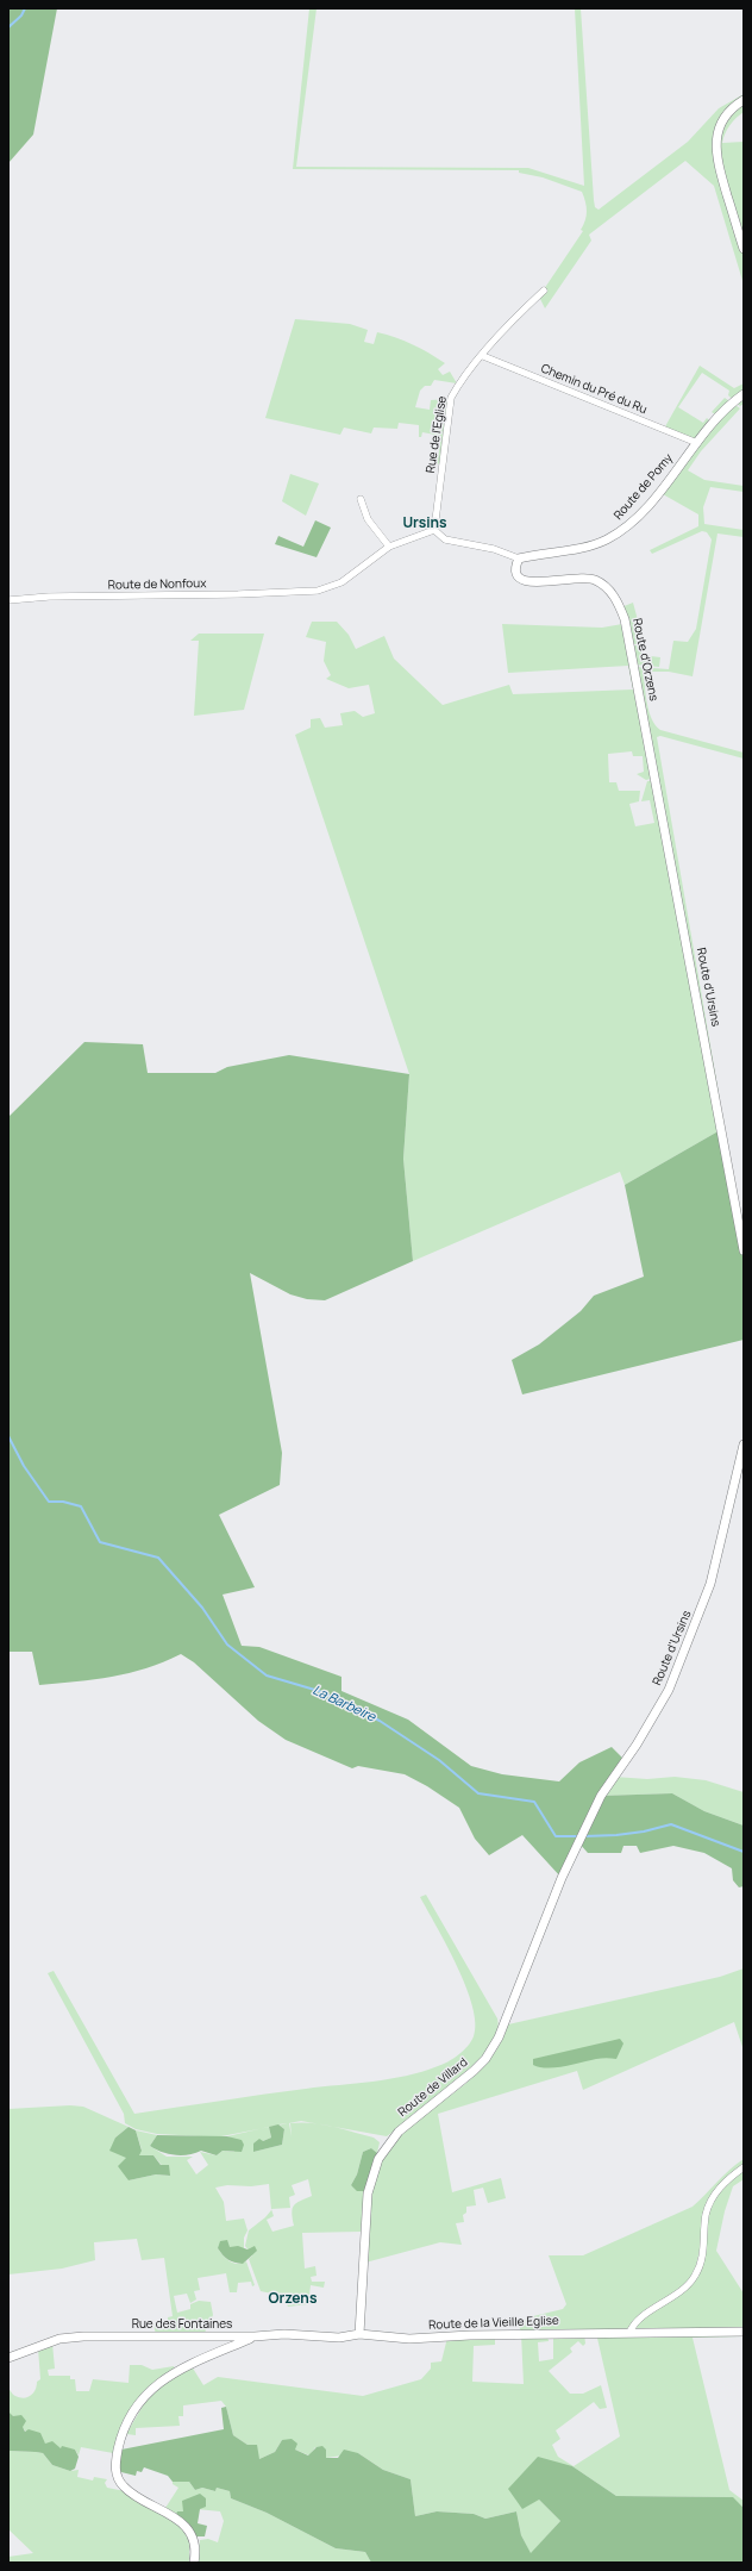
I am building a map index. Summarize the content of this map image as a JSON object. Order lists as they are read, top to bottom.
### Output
{
  "streets": {
    "street": [
      "Chemin du Pré du Ru",
      "Rue de l'Eglise",
      "Route de Pomy",
      "Route de Nonfoux",
      "Route d'Orzens",
      "Route d'Ursins",
      "Route de Villard",
      "Route de la Vieille Eglise",
      "Rue des Fontaines"
    ]
  },
  "crossings": [
    ["Chemin du Pré du Ru", "Rue de l'Eglise"],
    ["Chemin du Pré du Ru", "Route de Pomy"],
    ["Route de Pomy", "Route d'Orzens"],
    ["Route d'Orzens", "Route d'Ursins"],
    ["Route d'Ursins", "Route de Villard"],
    ["Route de Villard", "Route de la Vieille Eglise"],
    ["Route de Villard", "Rue des Fontaines"],
    ["Route de la Vieille Eglise", "Rue des Fontaines"]
  ],
  "districts": ["Ursins", "Orzens"],
  "water": ["La Barbeire"]
}
